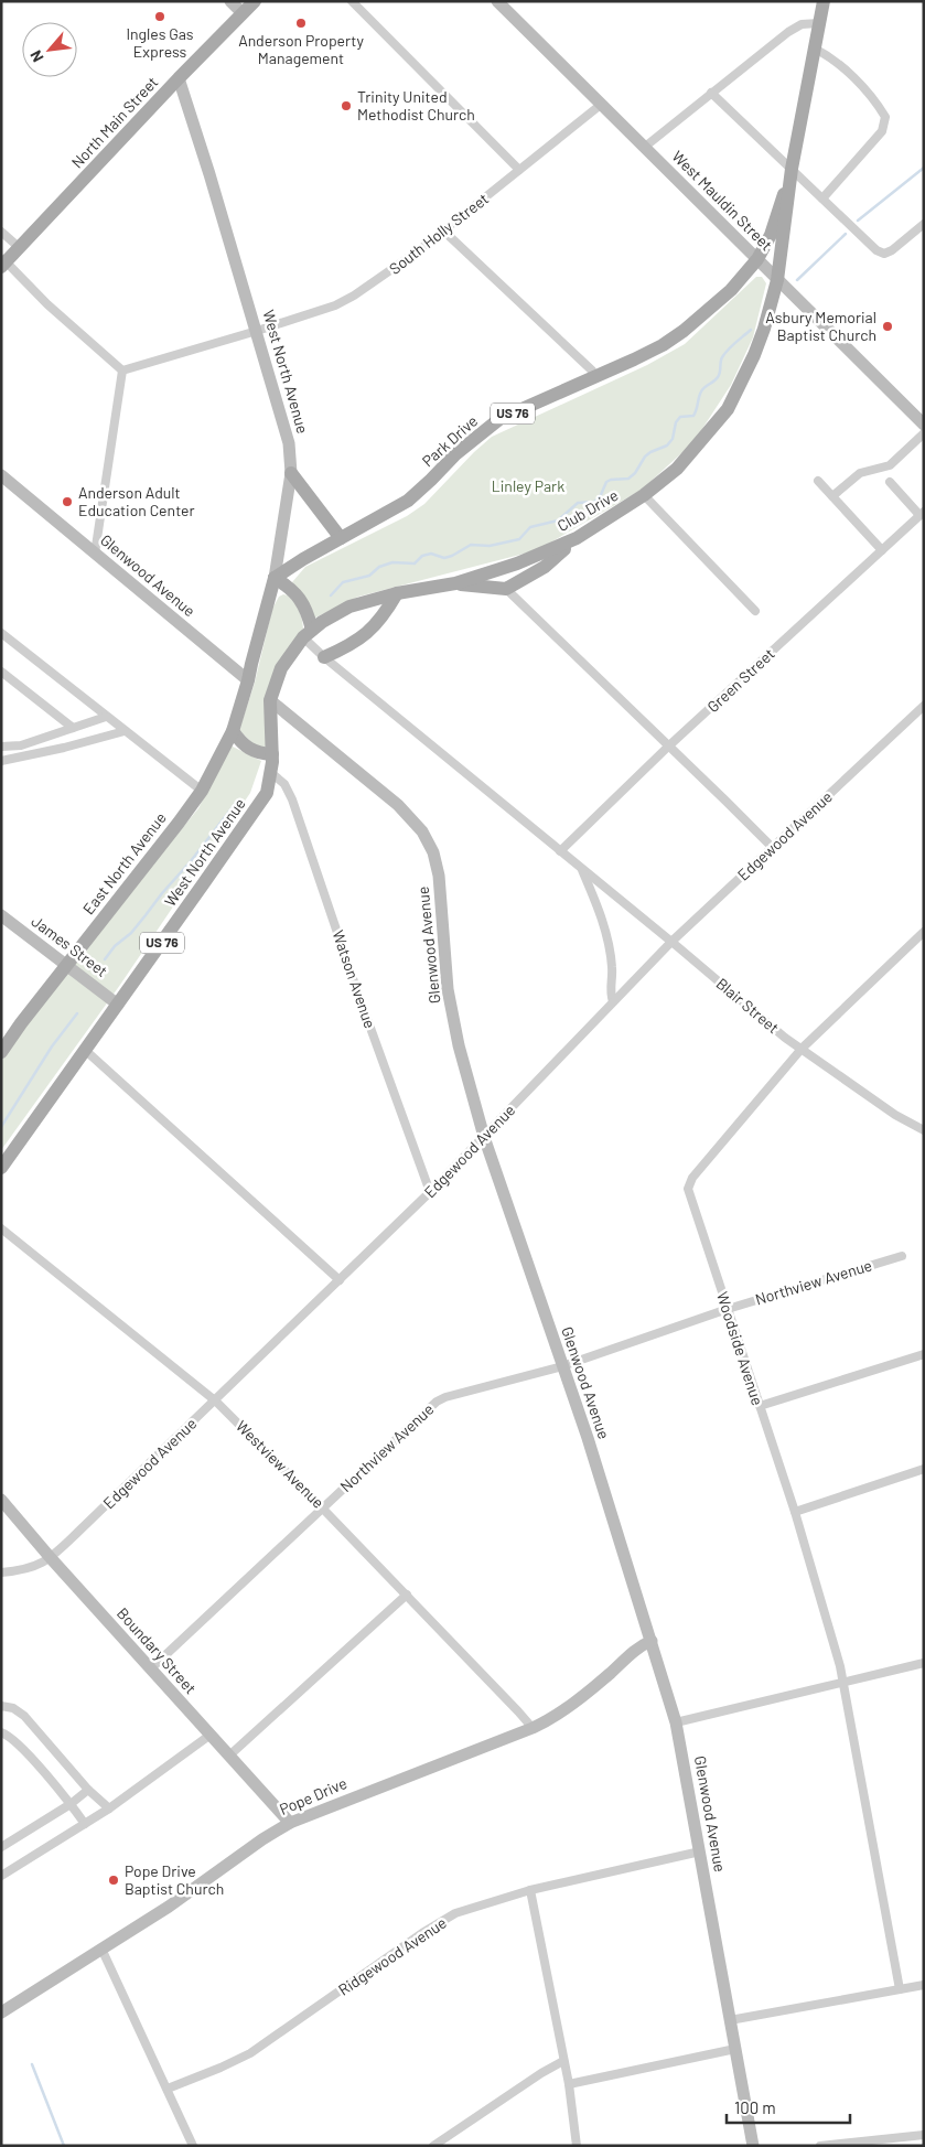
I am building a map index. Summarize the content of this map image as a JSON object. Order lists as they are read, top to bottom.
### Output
{
  "streets": {
    "main road": [
      "North Main Street",
      "West North Avenue",
      "US 76",
      "Park Drive",
      "Club Drive",
      "East North Avenue"
    ],
    "street": [
      "West Mauldin Street",
      "South Holly Street",
      "Glenwood Avenue",
      "Green Street",
      "Edgewood Avenue",
      "James Street",
      "Watson Avenue",
      "Blair Street",
      "Northview Avenue",
      "Woodside Avenue",
      "Westview Avenue",
      "Boundary Street",
      "Pope Drive",
      "Ridgewood Avenue"
    ]
  },
  "crossings": [
    ["North Main Street", "West North Avenue"],
    ["West Mauldin Street", "South Holly Street"],
    ["West Mauldin Street", "US 76"],
    ["West Mauldin Street", "Park Drive"],
    ["West Mauldin Street", "Club Drive"],
    ["South Holly Street", "West North Avenue"],
    ["West North Avenue", "US 76"],
    ["West North Avenue", "Park Drive"],
    ["West North Avenue", "Glenwood Avenue"],
    ["West North Avenue", "East North Avenue"],
    ["West North Avenue", "James Street"],
    ["West North Avenue", "Watson Avenue"],
    ["US 76", "Park Drive"],
    ["US 76", "Club Drive"],
    ["US 76", "Glenwood Avenue"],
    ["US 76", "Blair Street"],
    ["Club Drive", "Blair Street"],
    ["Glenwood Avenue", "Edgewood Avenue"],
    ["Glenwood Avenue", "East North Avenue"],
    ["Glenwood Avenue", "Northview Avenue"],
    ["Glenwood Avenue", "Pope Drive"],
    ["Glenwood Avenue", "Ridgewood Avenue"],
    ["Green Street", "Blair Street"],
    ["Edgewood Avenue", "Watson Avenue"],
    ["Edgewood Avenue", "Blair Street"],
    ["Edgewood Avenue", "Westview Avenue"],
    ["Edgewood Avenue", "Boundary Street"],
    ["East North Avenue", "James Street"],
    ["Blair Street", "Woodside Avenue"],
    ["Northview Avenue", "Woodside Avenue"],
    ["Northview Avenue", "Westview Avenue"],
    ["Northview Avenue", "Boundary Street"],
    ["Westview Avenue", "Pope Drive"],
    ["Boundary Street", "Pope Drive"]
  ],
  "parks": ["Linley Park"],
  "places": [
    "Ingles Gas Express",
    "Anderson Property Management",
    "Trinity United Methodist Church",
    "Asbury Memorial Baptist Church",
    "Anderson Adult Education Center",
    "Pope Drive Baptist Church"
  ],
  "scale_bar": "100 m",
  "north": "bottom left"
}
